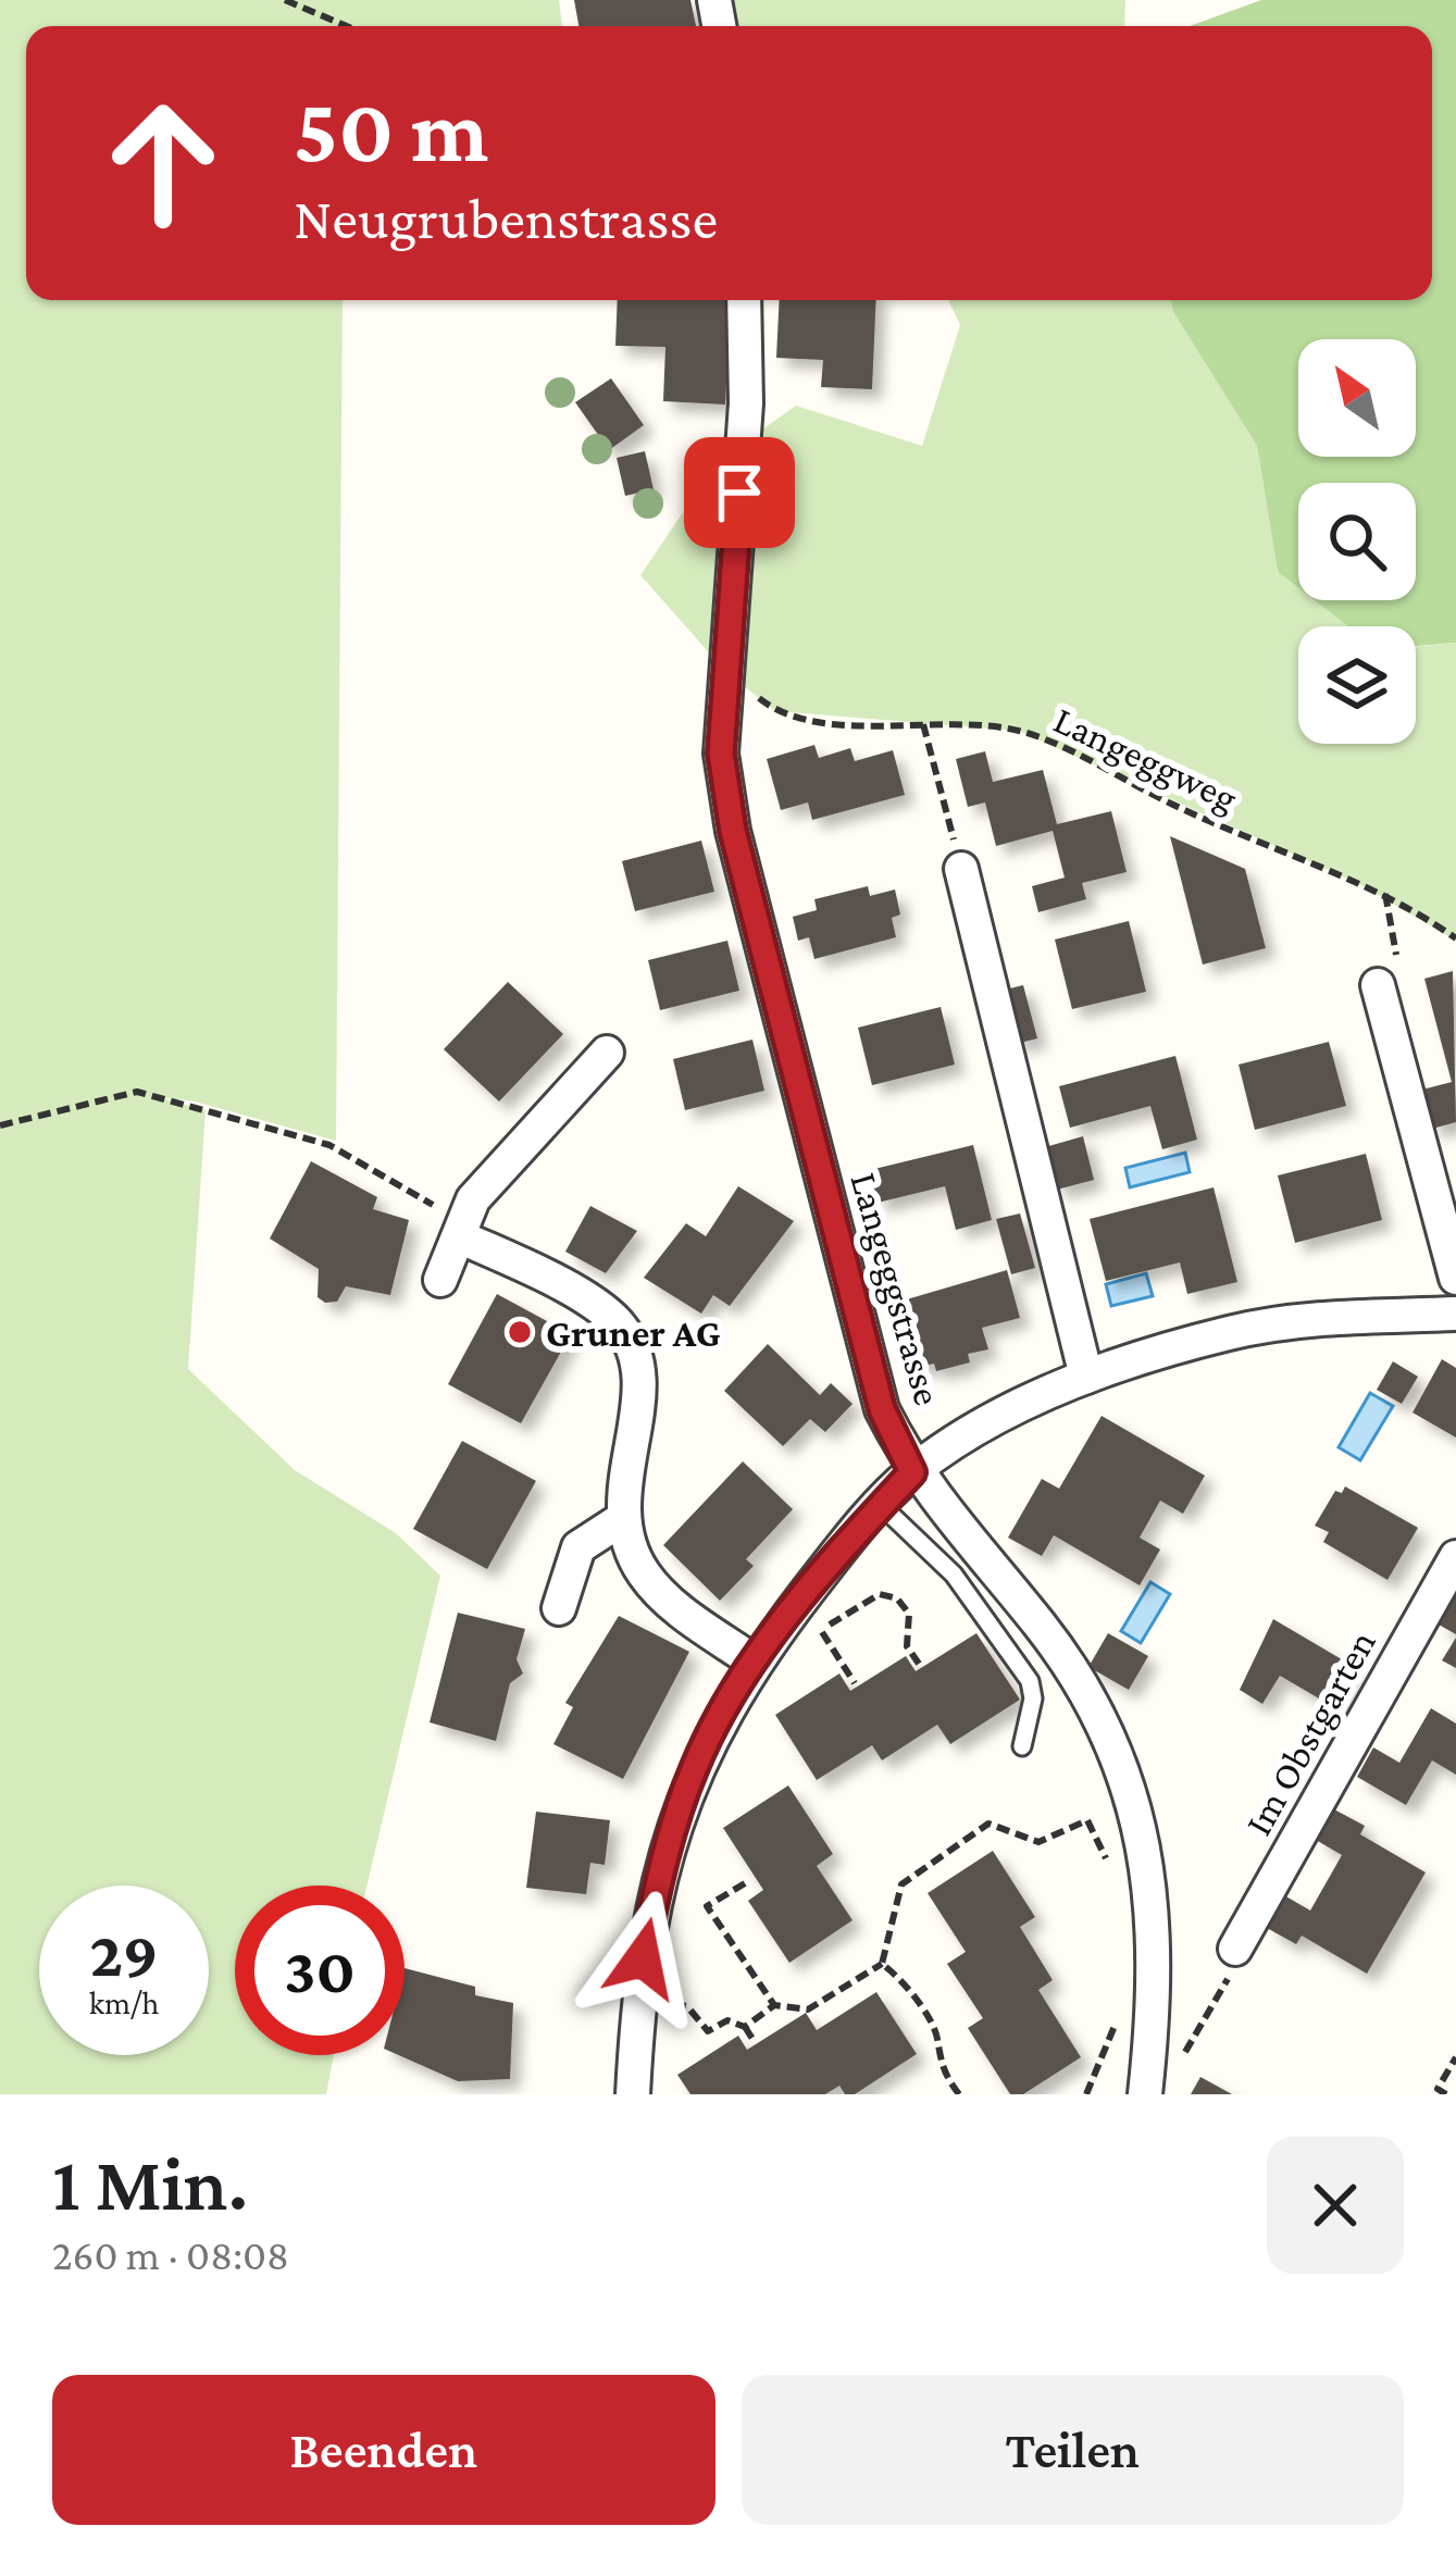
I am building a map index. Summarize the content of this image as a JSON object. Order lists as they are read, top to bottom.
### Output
{
  "streets": {
    "street": ["Langeggstrasse", "Im Obstgarten"],
    "path": ["Langeggweg"]
  },
  "crossings": [
    ["Langeggweg", "Langeggstrasse"]
  ],
  "places": ["Gruner AG"],
  "north": "top left",
  "page": {
    "turn": ["50 m", "Neugrubenstrasse"],
    "speed": "29 km/h",
    "limit": "30",
    "heading": ["1 Min.", "260 m · 08:08"],
    "buttons": ["Beenden", "Teilen"]
  }
}
